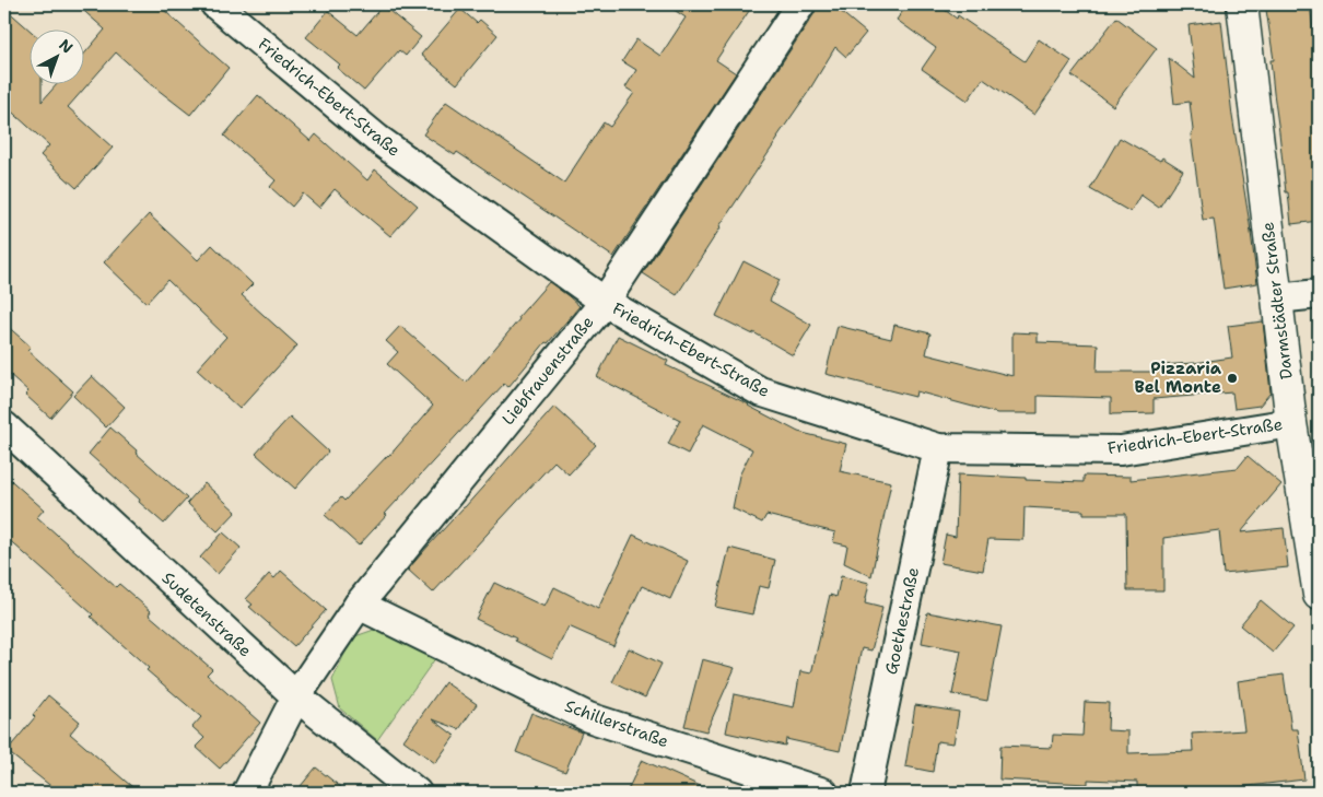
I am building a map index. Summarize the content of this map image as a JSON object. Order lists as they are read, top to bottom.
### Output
{
  "streets": {
    "street": [
      "Friedrich-Ebert-Straße",
      "Darmstädter Straße",
      "Liebfrauenstraße",
      "Sudetenstraße",
      "Goethestraße",
      "Schillerstraße"
    ]
  },
  "crossings": [
    ["Friedrich-Ebert-Straße", "Darmstädter Straße"],
    ["Friedrich-Ebert-Straße", "Liebfrauenstraße"],
    ["Friedrich-Ebert-Straße", "Goethestraße"],
    ["Liebfrauenstraße", "Sudetenstraße"],
    ["Liebfrauenstraße", "Schillerstraße"]
  ],
  "places": ["Pizzaria Bel Monte"],
  "north": "top right"
}
